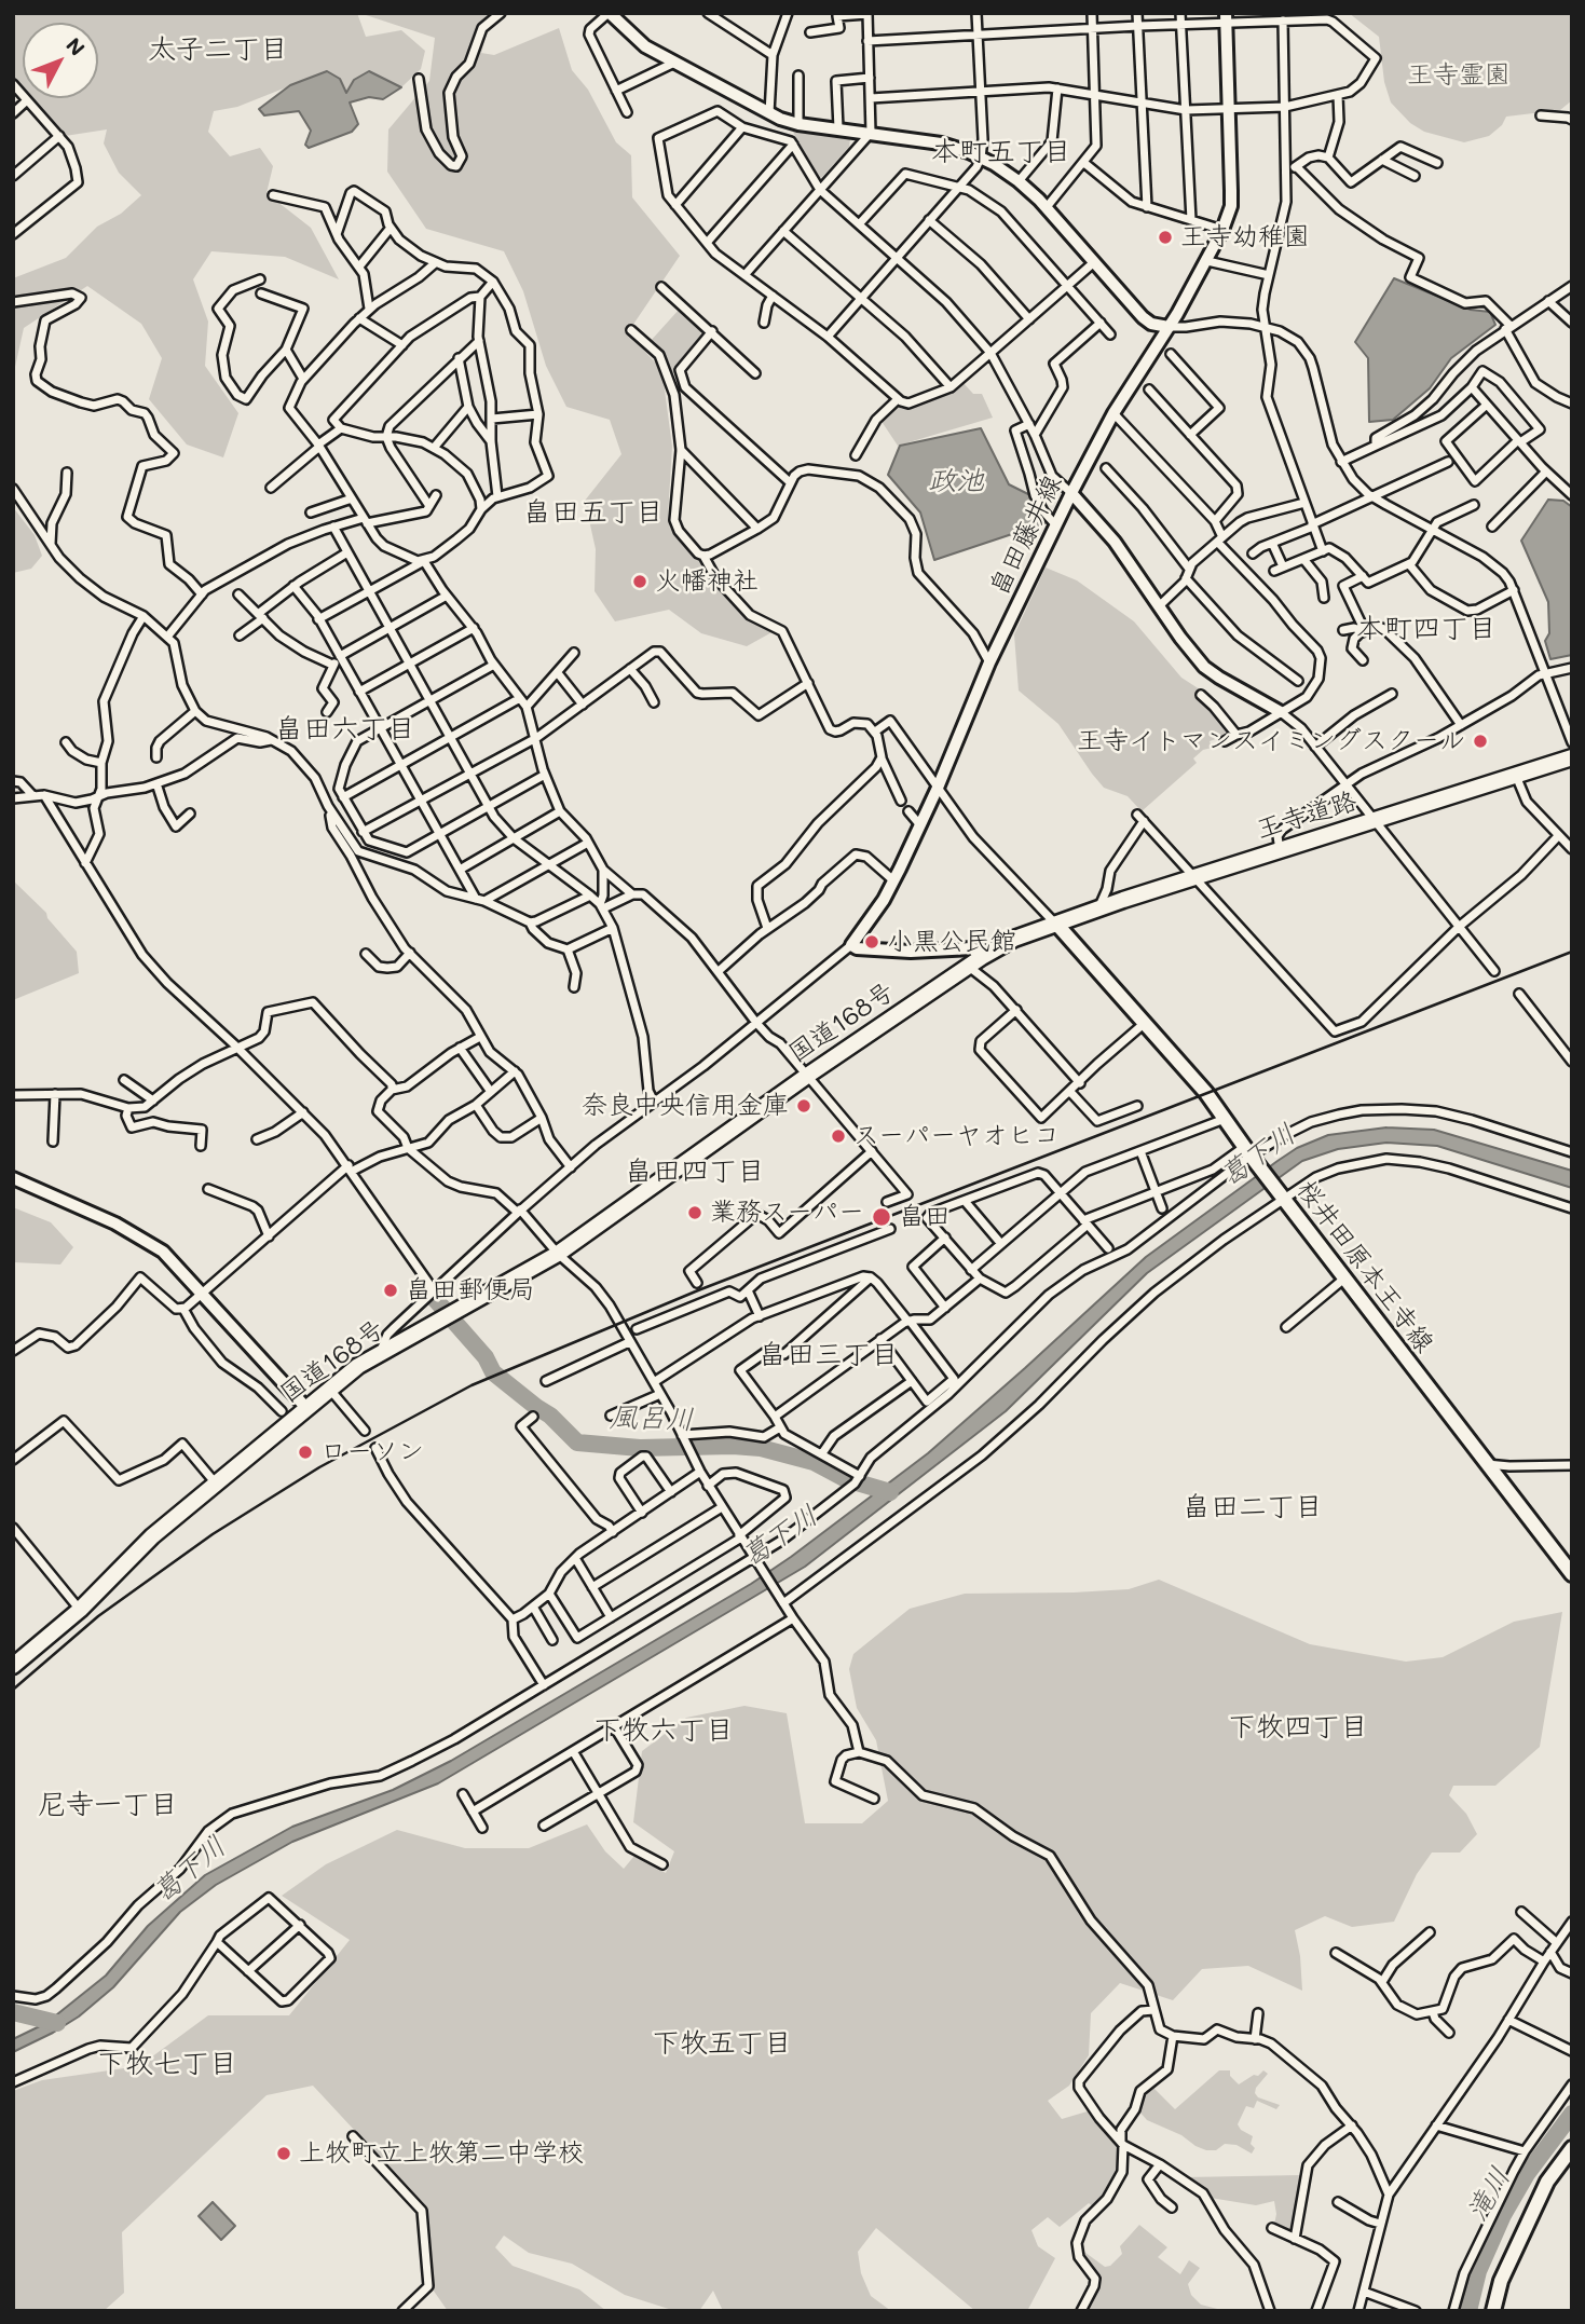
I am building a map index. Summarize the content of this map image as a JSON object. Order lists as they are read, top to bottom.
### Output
{
  "streets": {
    "highway": ["王寺道路", "国道168号"],
    "main road": ["桜井田原本王寺線"],
    "street": ["畠田藤井線"]
  },
  "crossings": [
    ["王寺道路", "国道168号"],
    ["王寺道路", "桜井田原本王寺線"],
    ["国道168号", "桜井田原本王寺線"]
  ],
  "districts": [
    "太子二丁目",
    "本町五丁目",
    "畠田五丁目",
    "本町四丁目",
    "畠田六丁目",
    "畠田四丁目",
    "畠田三丁目",
    "畠田二丁目",
    "下牧四丁目",
    "下牧六丁目",
    "尼寺一丁目",
    "下牧五丁目",
    "下牧七丁目"
  ],
  "water": [
    "政池",
    "葛下川",
    "風呂川",
    "滝川"
  ],
  "parks": ["王寺霊園"],
  "places": [
    "王寺幼稚園",
    "火幡神社",
    "王寺イトマンスイミングスクール",
    "小黒公民館",
    "奈良中央信用金庫",
    "スーパーヤオヒコ",
    "業務スーパー",
    "畠田",
    "畠田郵便局",
    "ローソン",
    "上牧町立上牧第二中学校"
  ],
  "north": "top right"
}
